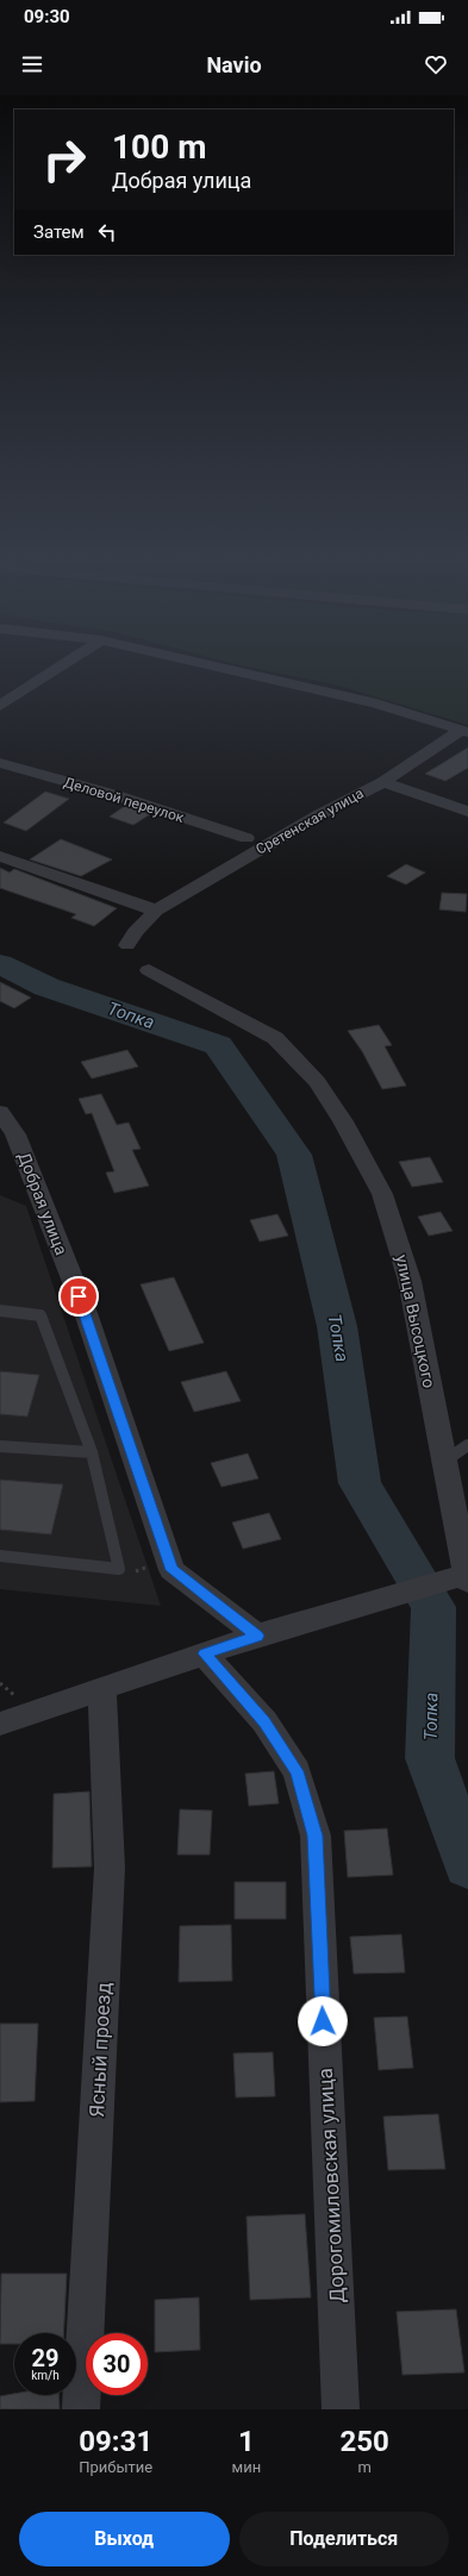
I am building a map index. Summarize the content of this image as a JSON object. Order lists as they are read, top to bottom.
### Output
{
  "streets": {
    "street": [
      "Деловой переулок",
      "Сретенская улица",
      "Добрая улица",
      "улица Высоцкого",
      "Ясный проезд",
      "Дорогомиловская улица"
    ]
  },
  "water": ["Топка"],
  "page": {
    "status": "09:30",
    "header": "Navio",
    "turn": ["100 m", "Добрая улица"],
    "then": "Затем",
    "speed": "29 km/h",
    "limit": "30",
    "eta": [
      "09:31",
      "Прибытие",
      "1",
      "мин",
      "250",
      "m"
    ],
    "buttons": ["Выход", "Поделиться"]
  }
}
